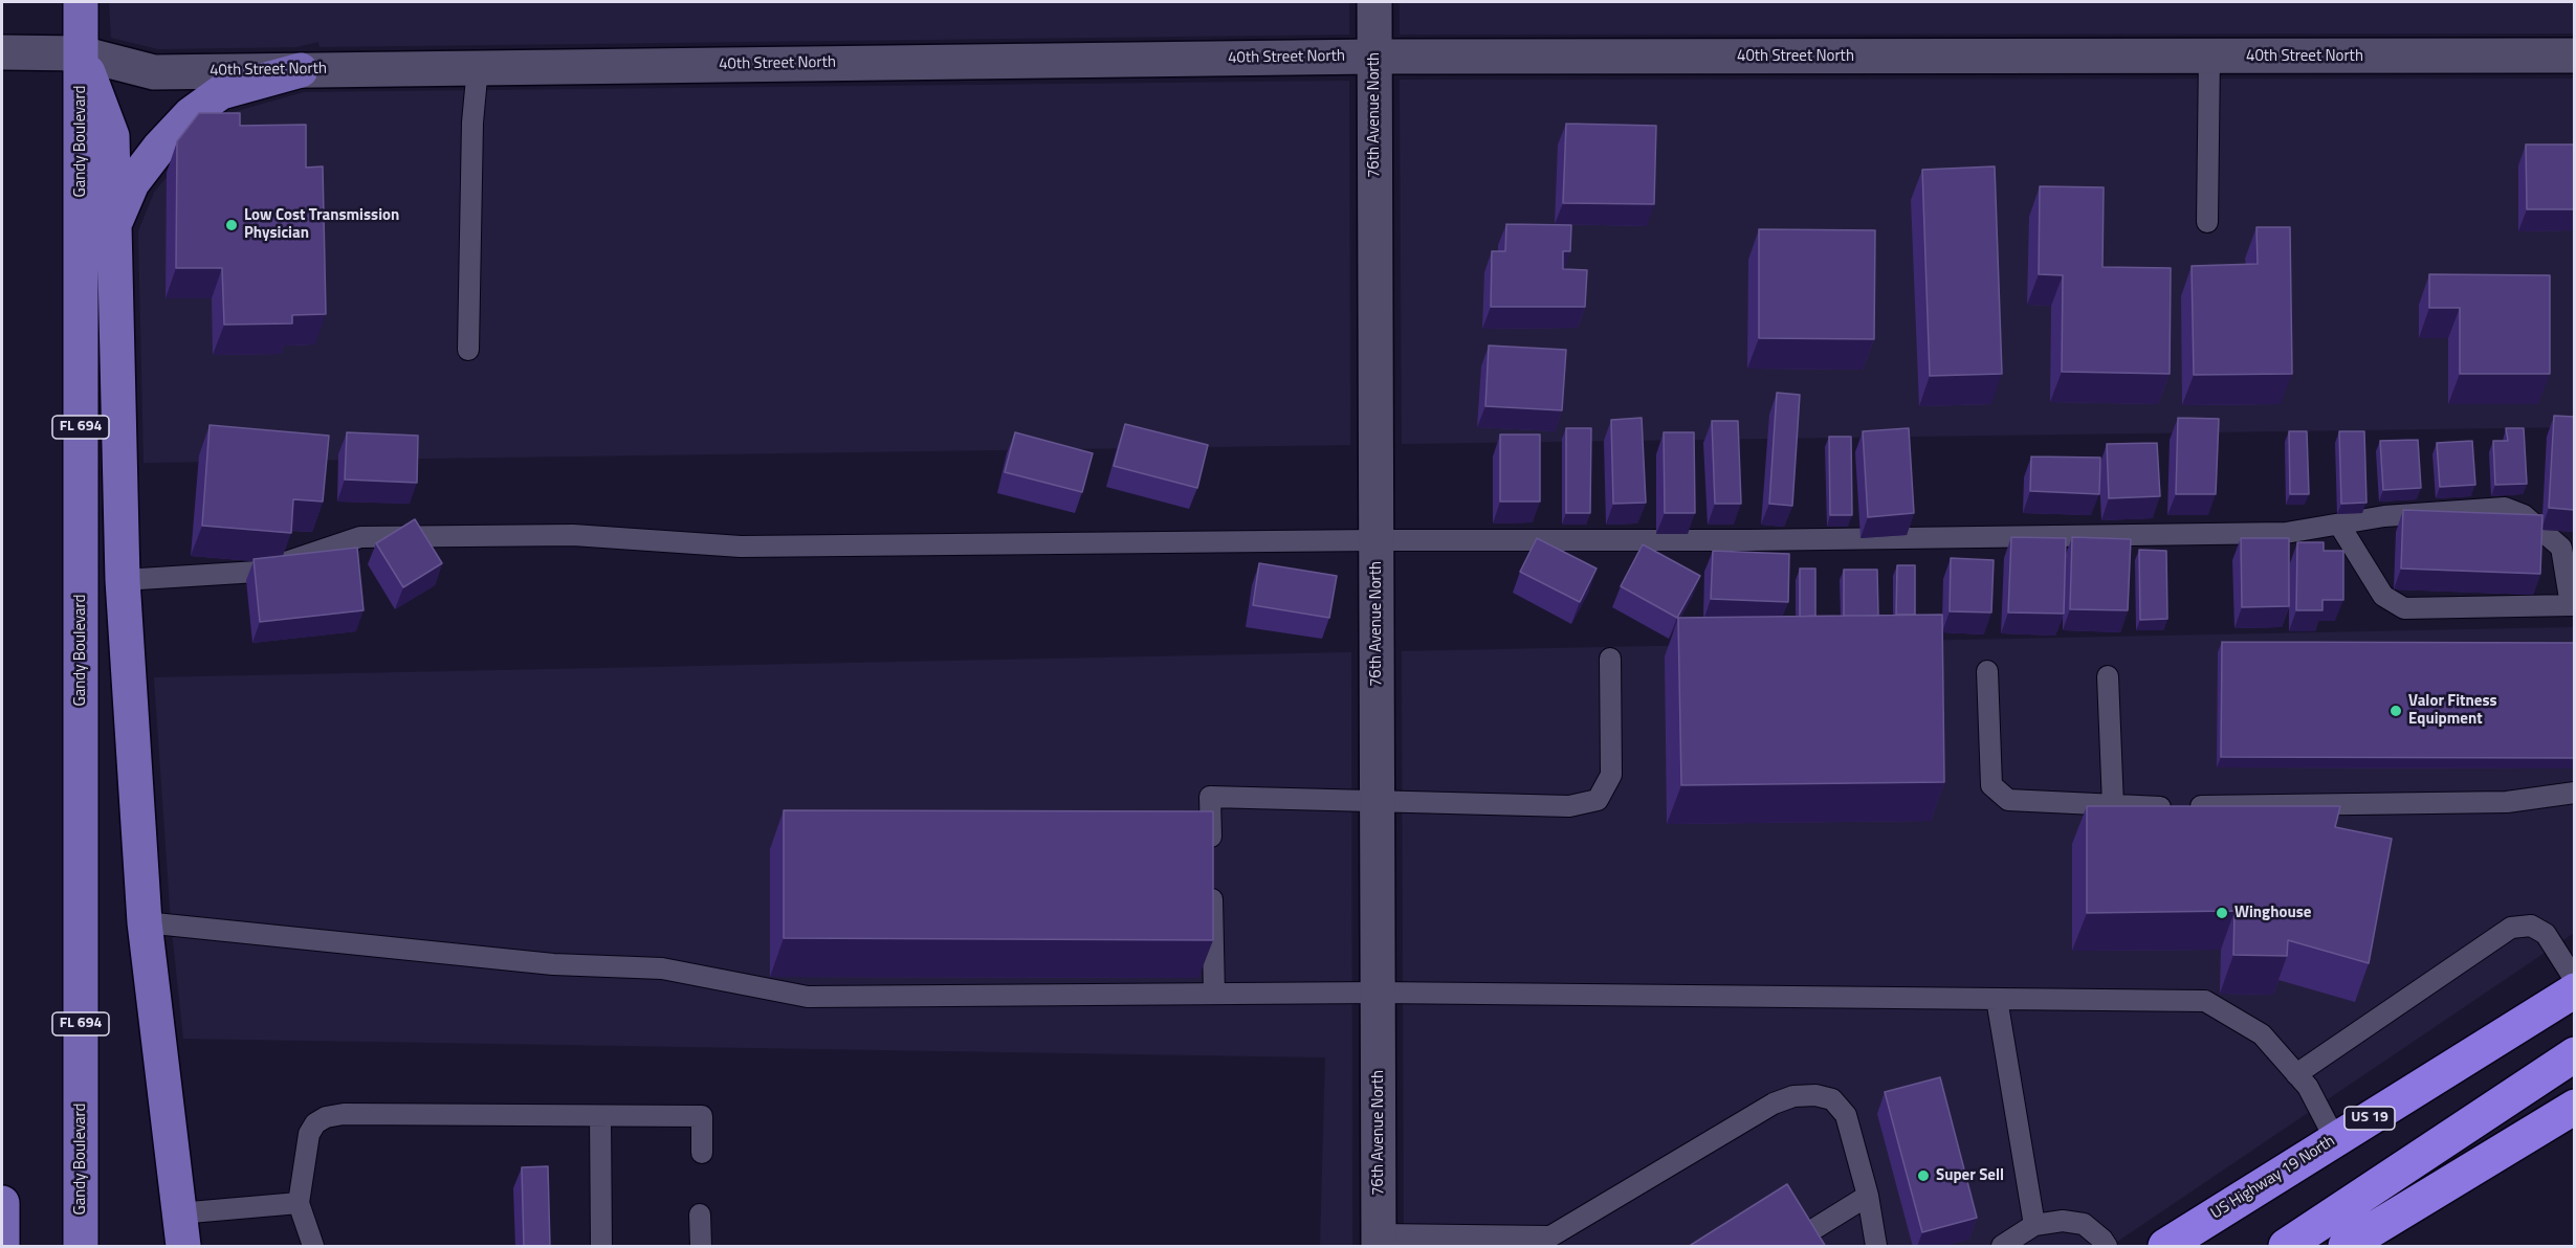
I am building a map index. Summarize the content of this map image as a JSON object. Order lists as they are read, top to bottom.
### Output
{
  "streets": {
    "highway": ["US 19", "US Highway 19 North"],
    "main road": ["Gandy Boulevard", "FL 694"],
    "street": ["40th Street North", "76th Avenue North"]
  },
  "crossings": [
    ["40th Street North", "76th Avenue North"],
    ["40th Street North", "Gandy Boulevard"],
    ["40th Street North", "FL 694"],
    ["Gandy Boulevard", "FL 694"]
  ],
  "places": [
    "Low Cost Transmission Physician",
    "Valor Fitness Equipment",
    "Winghouse",
    "Super Sell"
  ]
}
